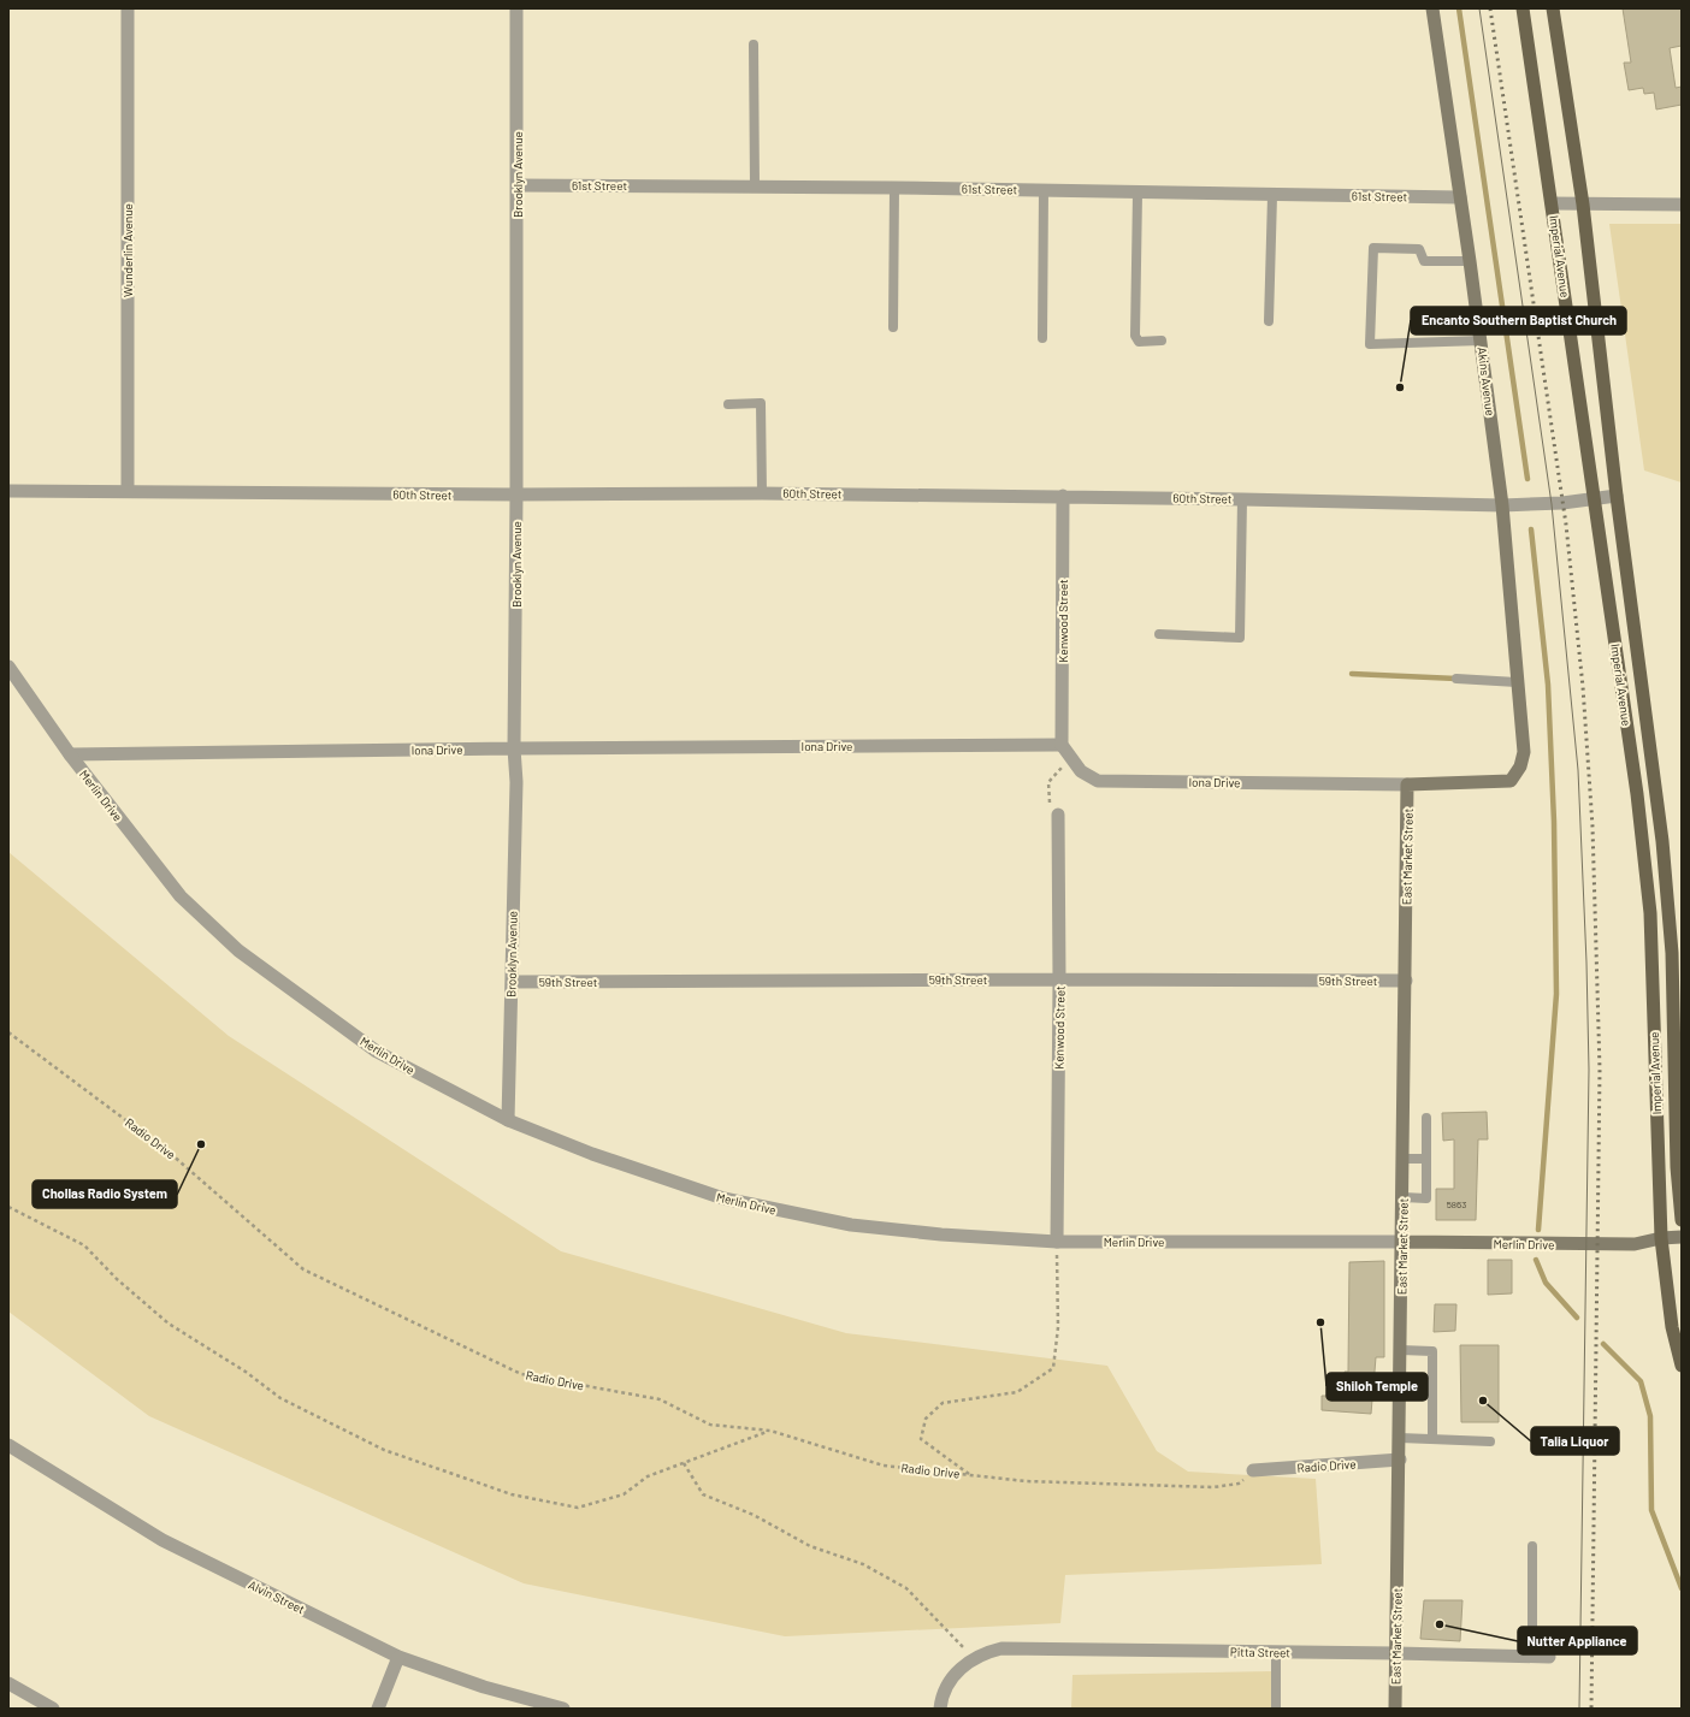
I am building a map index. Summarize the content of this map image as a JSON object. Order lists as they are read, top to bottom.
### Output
{
  "streets": {
    "main road": [
      "Imperial Avenue",
      "Akins Avenue",
      "Iona Drive",
      "Merlin Drive",
      "East Market Street"
    ],
    "street": [
      "Brooklyn Avenue",
      "61st Street",
      "Wunderlin Avenue",
      "60th Street",
      "Kenwood Street",
      "59th Street",
      "Radio Drive",
      "Alvin Street",
      "Pitta Street"
    ]
  },
  "crossings": [
    ["Brooklyn Avenue", "61st Street"],
    ["Brooklyn Avenue", "60th Street"],
    ["Brooklyn Avenue", "Iona Drive"],
    ["Brooklyn Avenue", "Merlin Drive"],
    ["Brooklyn Avenue", "59th Street"],
    ["61st Street", "Akins Avenue"],
    ["Wunderlin Avenue", "60th Street"],
    ["Imperial Avenue", "60th Street"],
    ["Imperial Avenue", "Merlin Drive"],
    ["Akins Avenue", "60th Street"],
    ["Akins Avenue", "Iona Drive"],
    ["60th Street", "Kenwood Street"],
    ["Kenwood Street", "Iona Drive"],
    ["Kenwood Street", "Merlin Drive"],
    ["Kenwood Street", "59th Street"],
    ["Iona Drive", "Merlin Drive"],
    ["Iona Drive", "East Market Street"],
    ["Merlin Drive", "East Market Street"],
    ["East Market Street", "59th Street"],
    ["East Market Street", "Radio Drive"],
    ["East Market Street", "Pitta Street"]
  ],
  "places": [
    "Encanto Southern Baptist Church",
    "Chollas Radio System",
    "Shiloh Temple",
    "Talia Liquor",
    "Nutter Appliance"
  ],
  "house_numbers": ["5863"]
}
